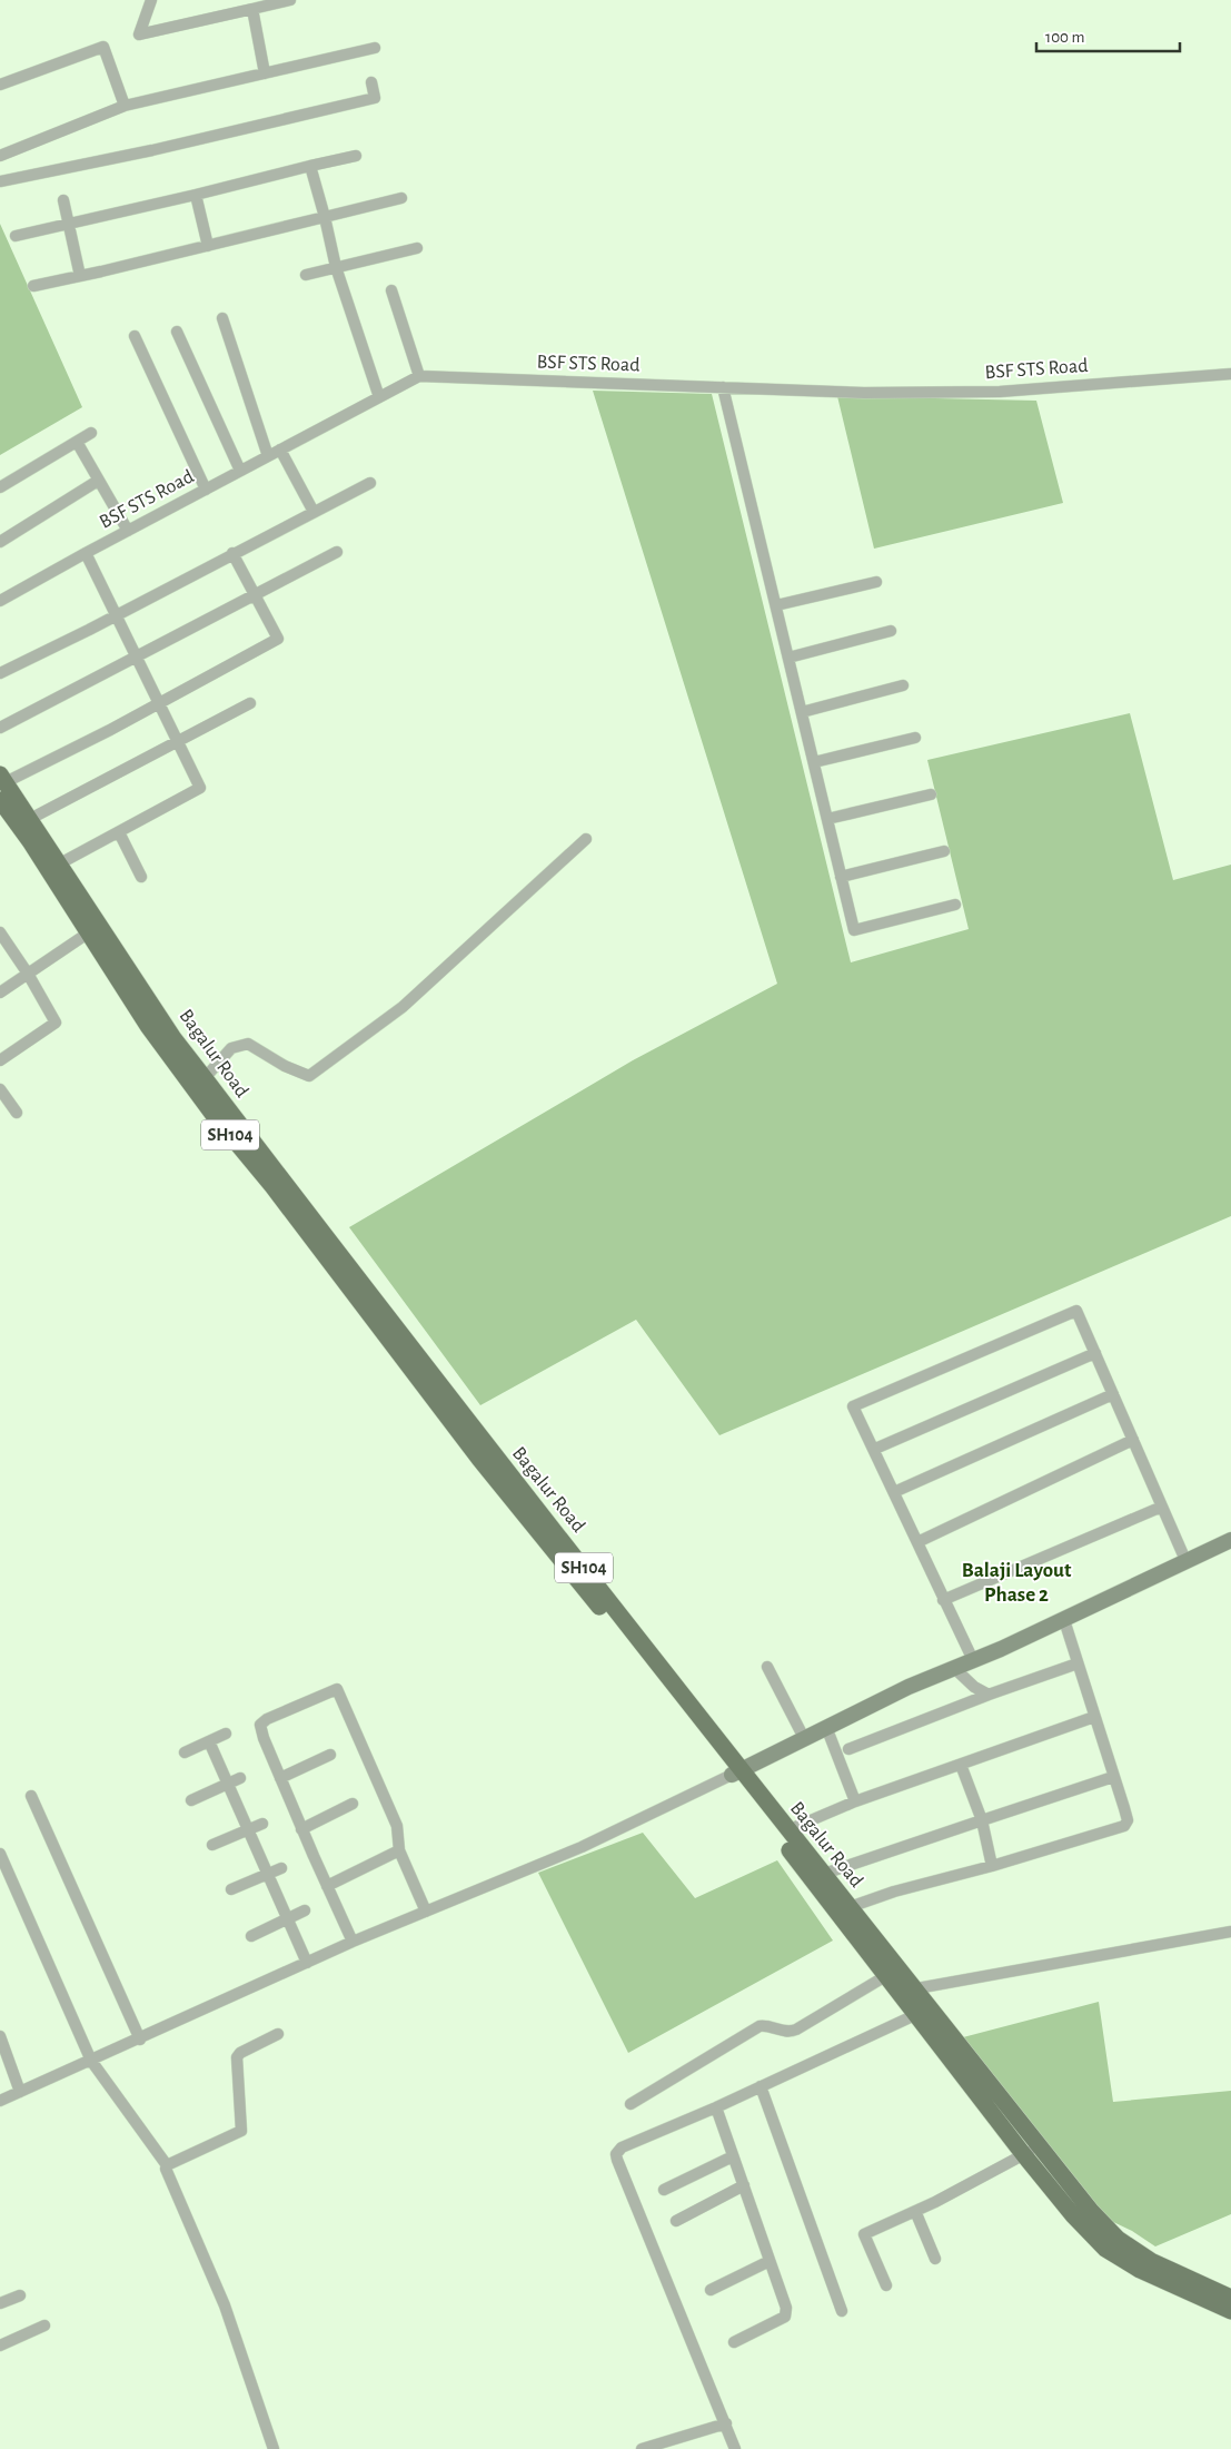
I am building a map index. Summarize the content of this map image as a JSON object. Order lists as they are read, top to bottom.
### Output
{
  "streets": {
    "main road": ["Bagalur Road", "SH104"],
    "street": ["BSF STS Road"]
  },
  "districts": ["Balaji Layout Phase 2"],
  "scale_bar": "100 m"
}
